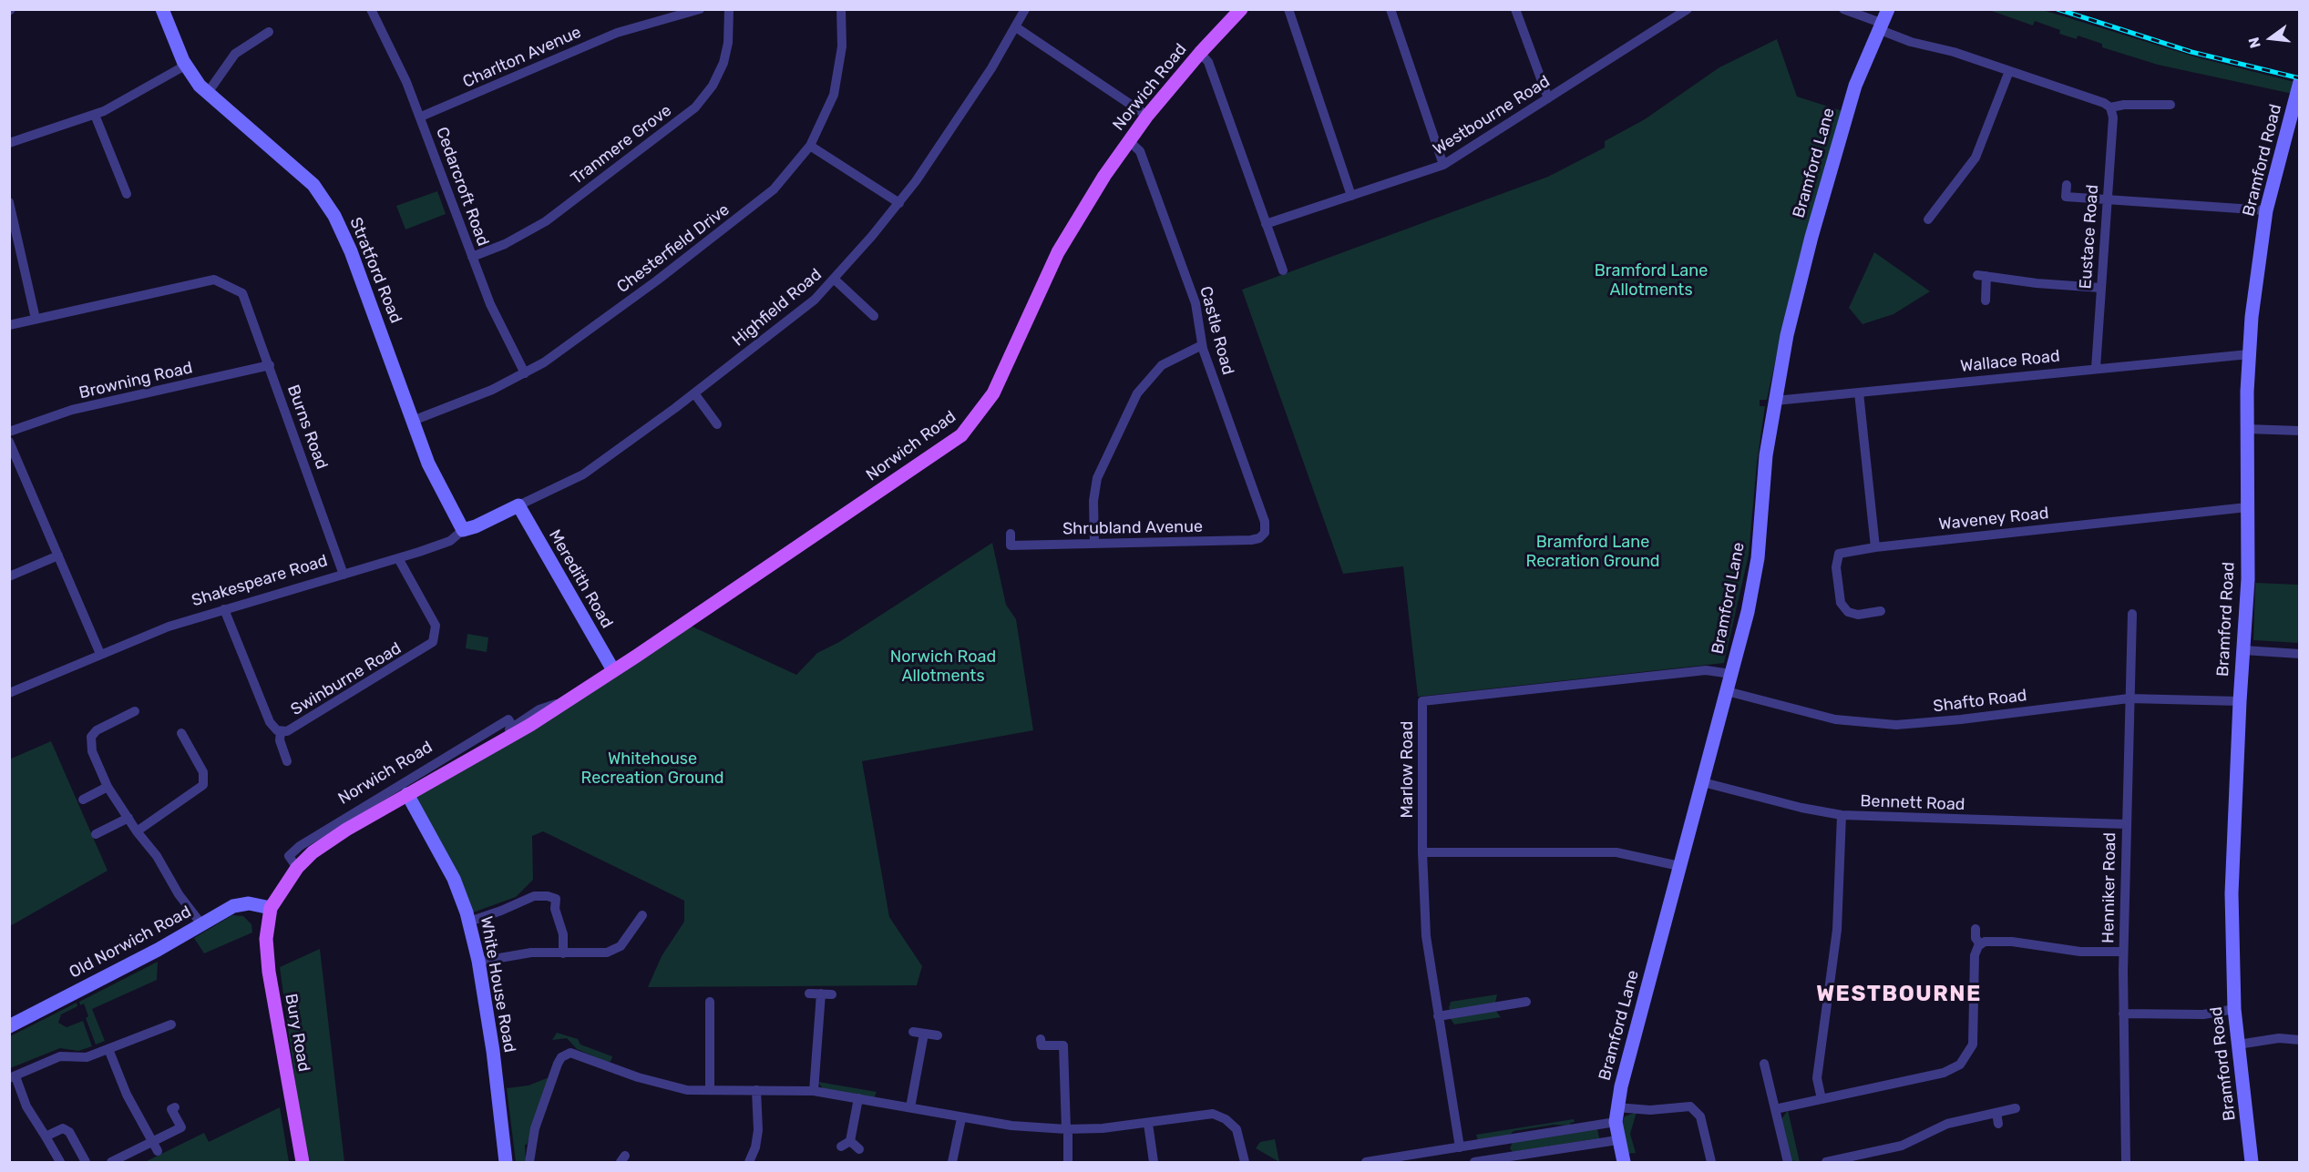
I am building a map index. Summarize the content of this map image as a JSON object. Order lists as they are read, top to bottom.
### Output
{
  "streets": {
    "main road": ["Norwich Road", "Bury Road"],
    "street": [
      "Charlton Avenue",
      "Westbourne Road",
      "Tranmere Grove",
      "Bramford Road",
      "Bramford Lane",
      "Cedarcroft Road",
      "Eustace Road",
      "Chesterfield Drive",
      "Stratford Road",
      "Highfield Road",
      "Castle Road",
      "Wallace Road",
      "Browning Road",
      "Burns Road",
      "Waveney Road",
      "Shrubland Avenue",
      "Meredith Road",
      "Shakespeare Road",
      "Swinburne Road",
      "Shafto Road",
      "Marlow Road",
      "Bennett Road",
      "Henniker Road",
      "Old Norwich Road",
      "White House Road"
    ]
  },
  "crossings": [
    ["Charlton Avenue", "Cedarcroft Road"],
    ["Norwich Road", "Castle Road"],
    ["Norwich Road", "Meredith Road"],
    ["Norwich Road", "Old Norwich Road"],
    ["Norwich Road", "White House Road"],
    ["Norwich Road", "Bury Road"],
    ["Tranmere Grove", "Cedarcroft Road"],
    ["Bramford Road", "Wallace Road"],
    ["Bramford Road", "Waveney Road"],
    ["Bramford Road", "Shafto Road"],
    ["Bramford Lane", "Wallace Road"],
    ["Bramford Lane", "Shafto Road"],
    ["Bramford Lane", "Marlow Road"],
    ["Bramford Lane", "Bennett Road"],
    ["Cedarcroft Road", "Chesterfield Drive"],
    ["Eustace Road", "Wallace Road"],
    ["Chesterfield Drive", "Stratford Road"],
    ["Stratford Road", "Shakespeare Road"],
    ["Highfield Road", "Meredith Road"],
    ["Highfield Road", "Shakespeare Road"],
    ["Castle Road", "Shrubland Avenue"],
    ["Browning Road", "Burns Road"],
    ["Burns Road", "Shakespeare Road"],
    ["Meredith Road", "Shakespeare Road"],
    ["Shakespeare Road", "Swinburne Road"],
    ["Shafto Road", "Henniker Road"],
    ["Bennett Road", "Henniker Road"],
    ["Old Norwich Road", "Bury Road"]
  ],
  "districts": ["WESTBOURNE"],
  "parks": [
    "Bramford Lane Allotments",
    "Bramford Lane Recration Ground",
    "Norwich Road Allotments",
    "Whitehouse Recreation Ground"
  ],
  "north": "left"
}
